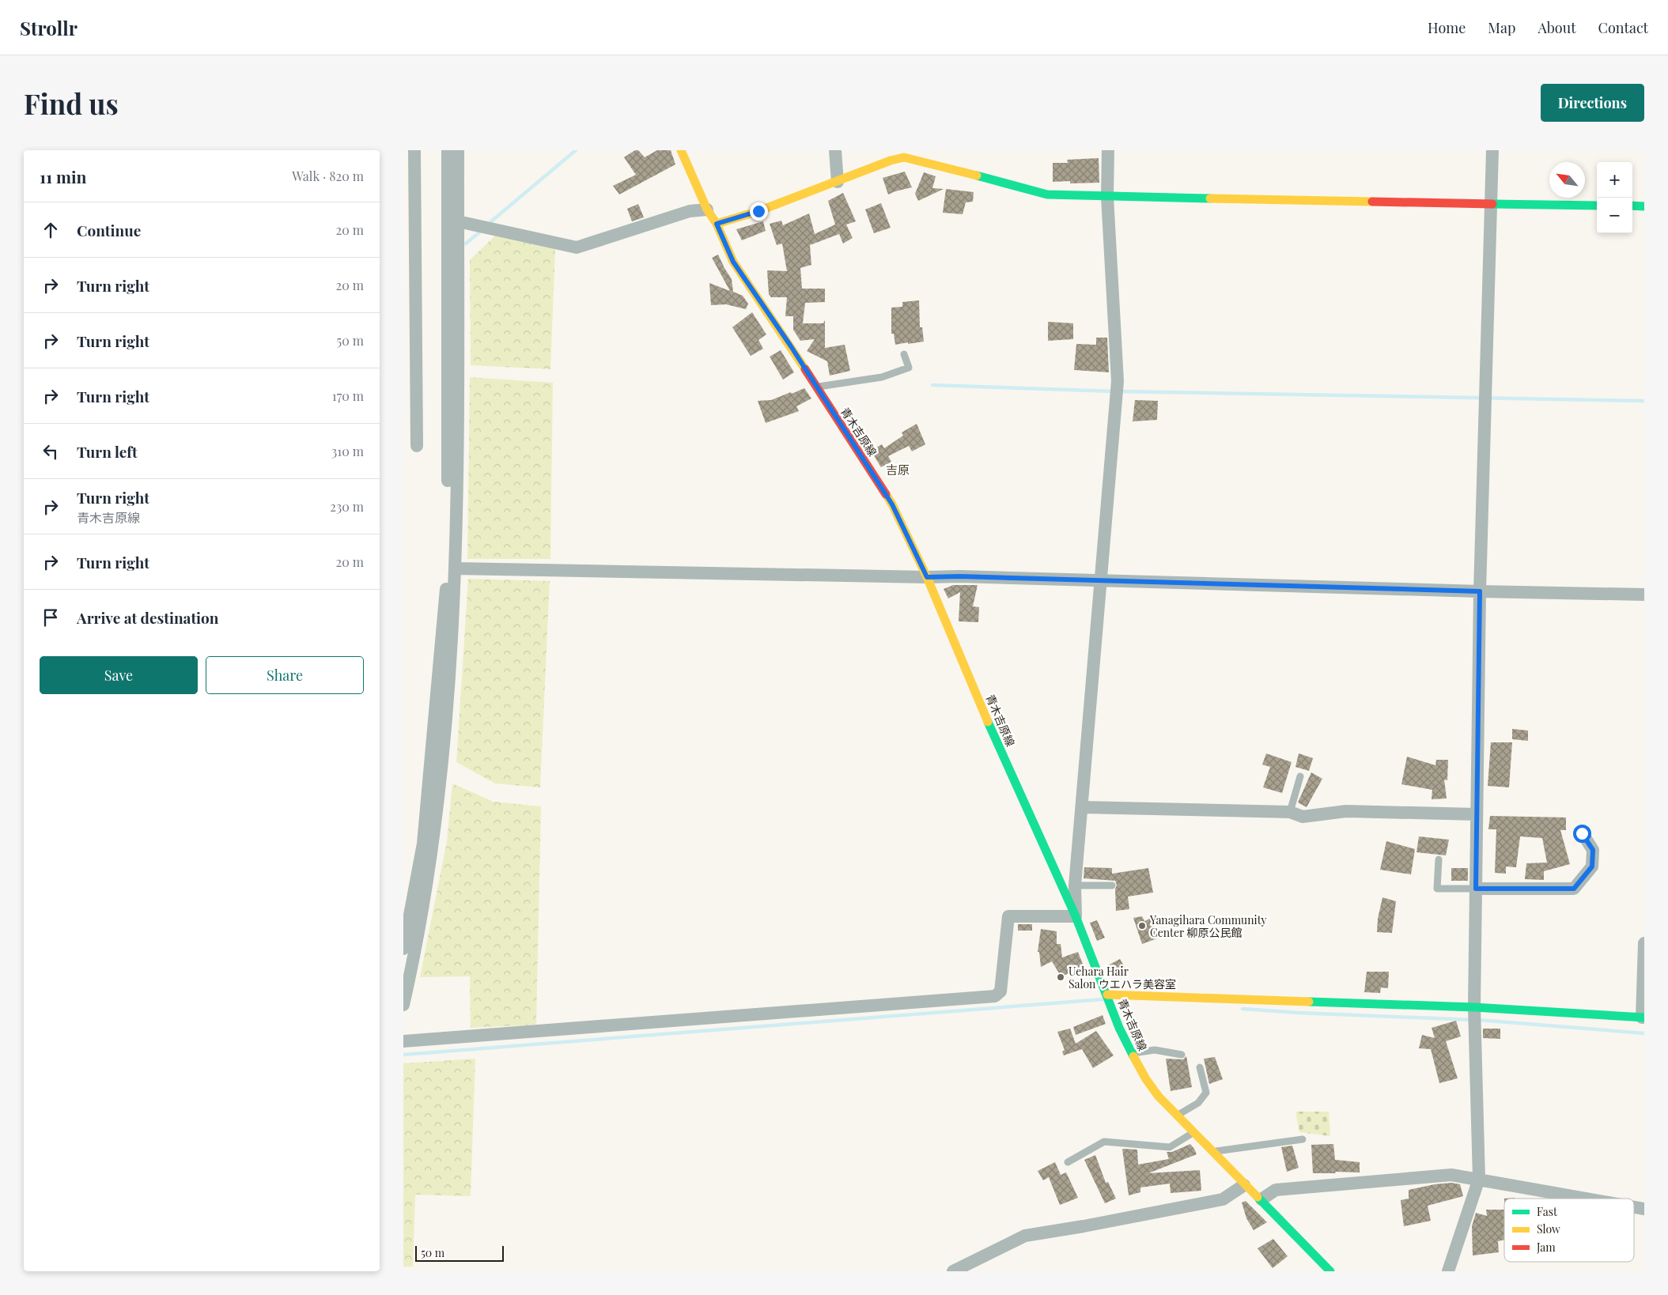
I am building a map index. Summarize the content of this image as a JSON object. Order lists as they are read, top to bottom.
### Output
{
  "streets": {
    "street": ["青木吉原線"]
  },
  "districts": ["吉原"],
  "places": ["Yanagihara Community Center 柳原公民館", "Uehara Hair Salon ウエハラ美容室"],
  "legend": ["Fast", "Slow", "Jam"],
  "scale_bar": "50 m",
  "north": "top left",
  "page": {
    "header": "Strollr",
    "nav": [
      "Home",
      "Map",
      "About",
      "Contact"
    ],
    "buttons": [
      "Directions",
      ["Save", "Share"]
    ],
    "title": "Find us",
    "heading": ["11 min", "Walk · 820 m"],
    "map_buttons": ["+", "−"],
    "list": [
      ["Continue", "20 m"],
      ["Turn right", "20 m"],
      ["Turn right", "50 m"],
      ["Turn right", "170 m"],
      ["Turn left", "310 m"],
      ["Turn right", "青木吉原線", "230 m"],
      ["Turn right", "20 m"],
      "Arrive at destination"
    ],
    "scale": "50 m"
  }
}
